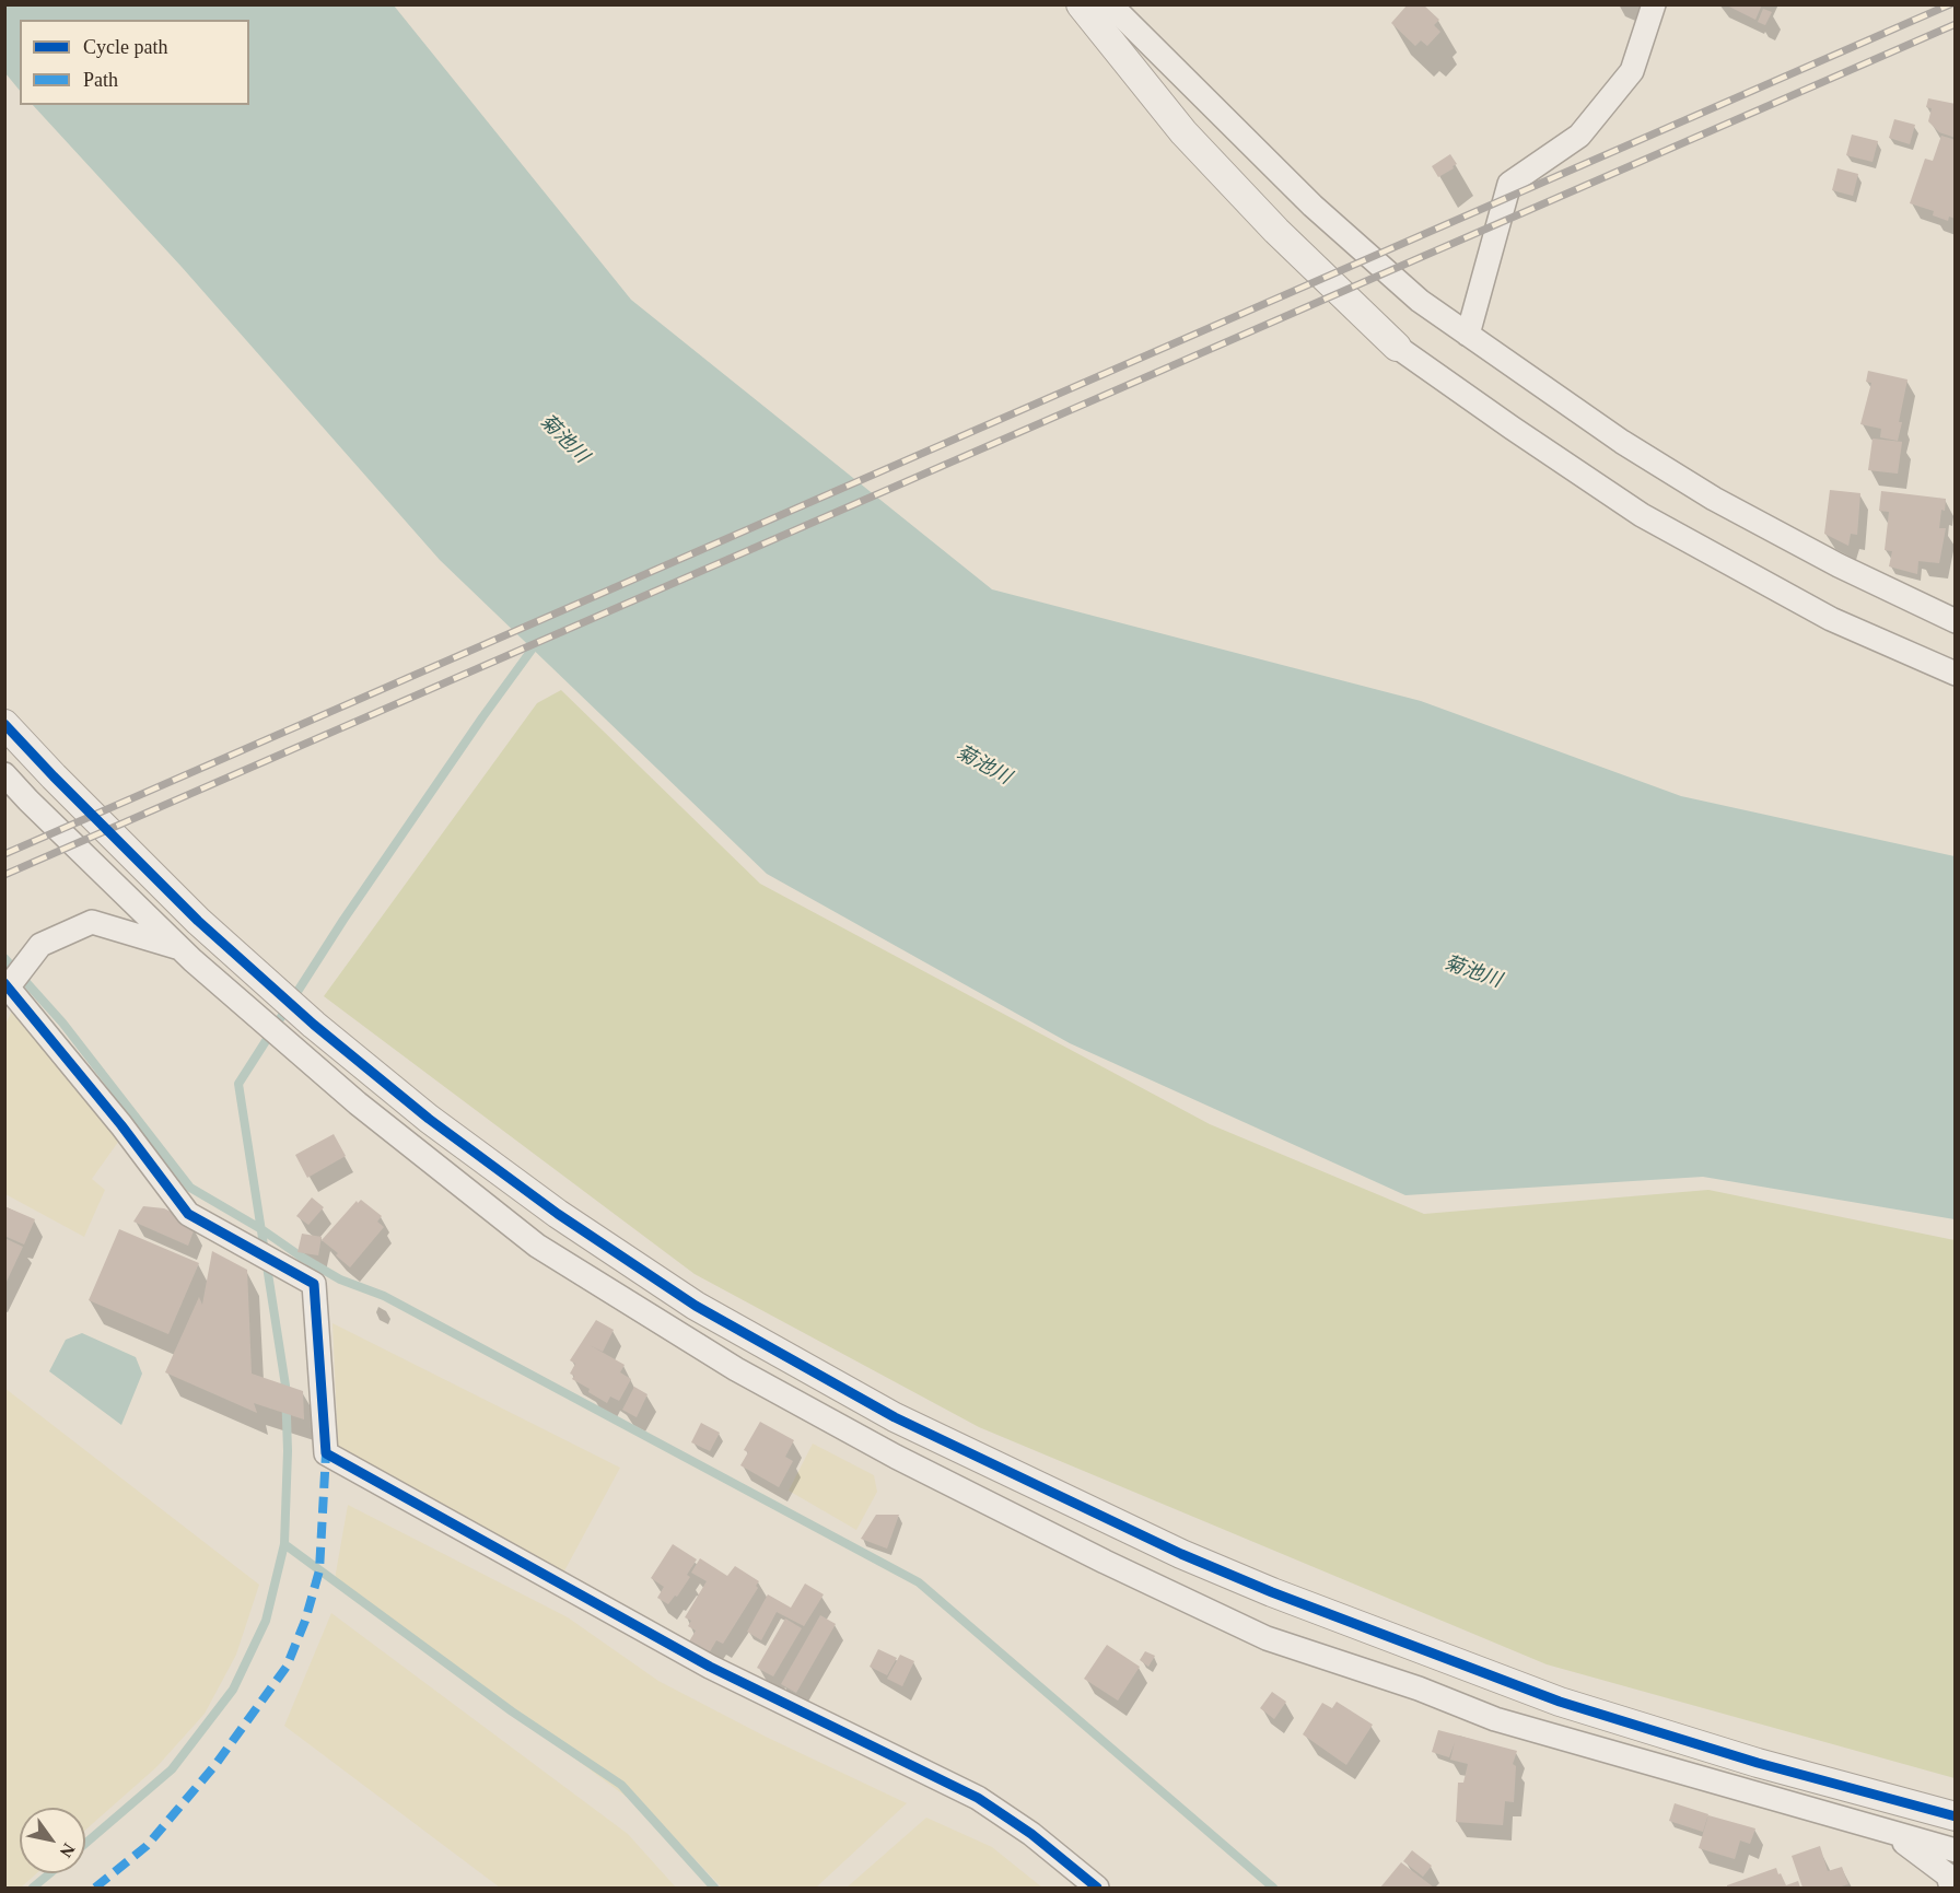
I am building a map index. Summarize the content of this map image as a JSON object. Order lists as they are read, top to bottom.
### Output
{
  "water": ["菊池川"],
  "legend": ["Cycle path", "Path"],
  "north": "bottom right"
}
